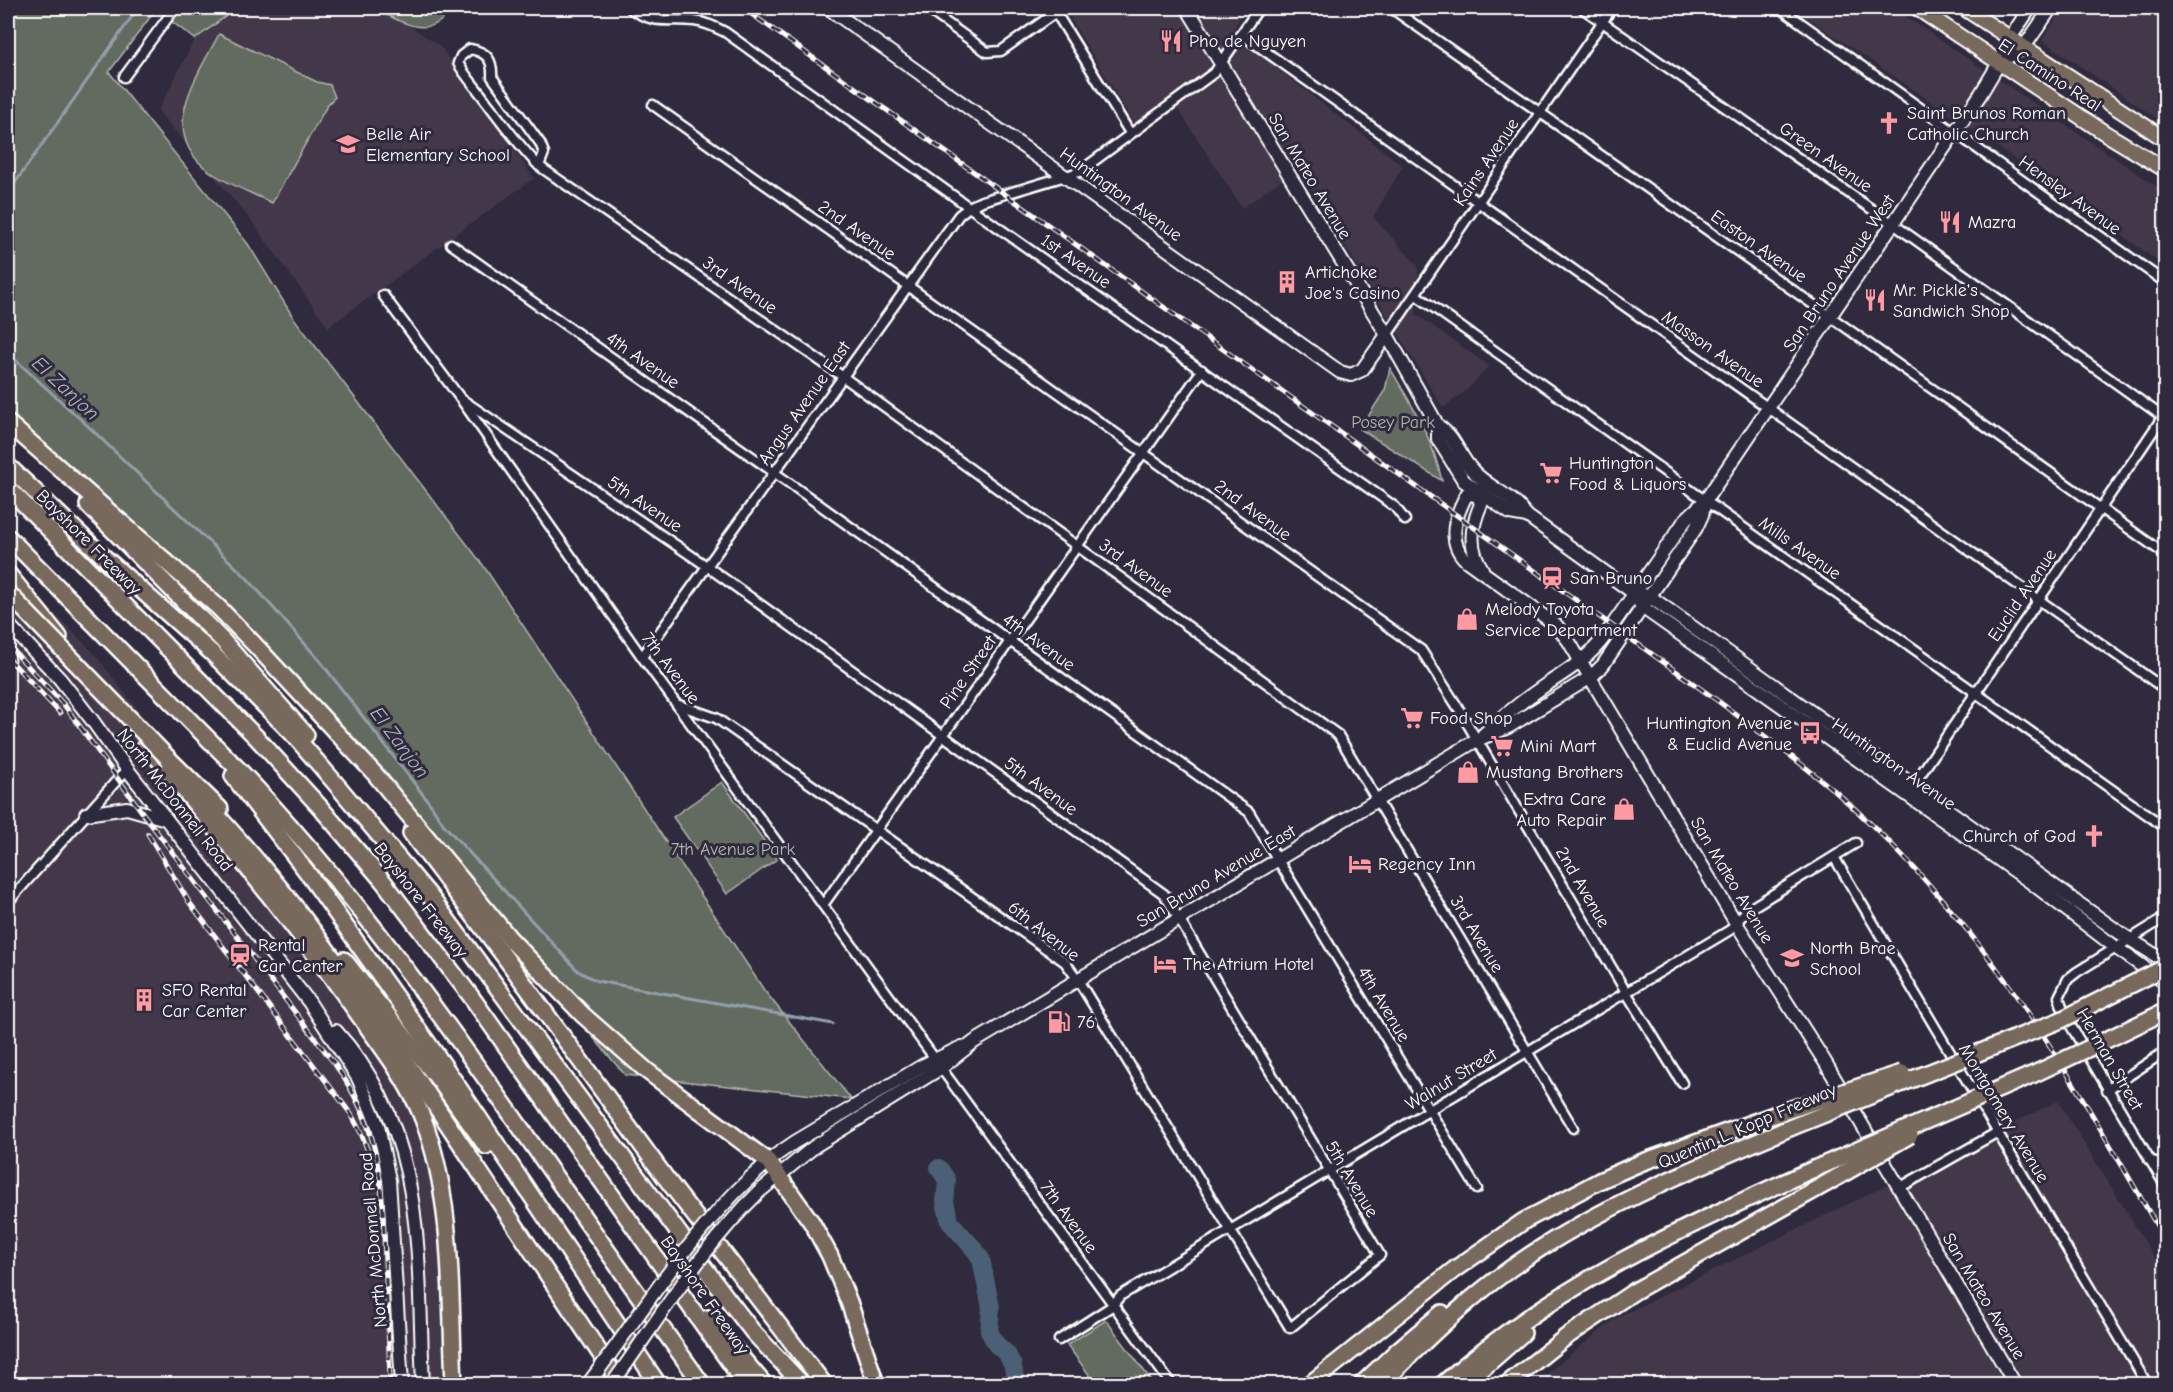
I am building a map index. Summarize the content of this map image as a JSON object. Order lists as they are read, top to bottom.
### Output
{
  "streets": {
    "highway": ["Bayshore Freeway", "Quentin L. Kopp Freeway"],
    "main road": ["El Camino Real"],
    "street": [
      "Green Avenue",
      "Kains Avenue",
      "San Mateo Avenue",
      "Huntington Avenue",
      "Hensley Avenue",
      "2nd Avenue",
      "Easton Avenue",
      "1st Avenue",
      "San Bruno Avenue West",
      "3rd Avenue",
      "Masson Avenue",
      "4th Avenue",
      "Angus Avenue East",
      "5th Avenue",
      "Mills Avenue",
      "Euclid Avenue",
      "7th Avenue",
      "Pine Street",
      "North McDonnell Road",
      "San Bruno Avenue East",
      "6th Avenue",
      "Herman Street",
      "Walnut Street",
      "Montgomery Avenue"
    ]
  },
  "crossings": [
    ["El Camino Real", "San Bruno Avenue West"],
    ["Green Avenue", "Kains Avenue"],
    ["Green Avenue", "San Bruno Avenue West"],
    ["Green Avenue", "Euclid Avenue"],
    ["Kains Avenue", "San Mateo Avenue"],
    ["Kains Avenue", "Huntington Avenue"],
    ["Kains Avenue", "Easton Avenue"],
    ["Kains Avenue", "Masson Avenue"],
    ["Kains Avenue", "Mills Avenue"],
    ["San Mateo Avenue", "Huntington Avenue"],
    ["San Mateo Avenue", "San Bruno Avenue West"],
    ["San Mateo Avenue", "Angus Avenue East"],
    ["San Mateo Avenue", "San Bruno Avenue East"],
    ["San Mateo Avenue", "Walnut Street"],
    ["Huntington Avenue", "San Bruno Avenue West"],
    ["Huntington Avenue", "Angus Avenue East"],
    ["Huntington Avenue", "Euclid Avenue"],
    ["Huntington Avenue", "Herman Street"],
    ["Hensley Avenue", "San Bruno Avenue West"],
    ["2nd Avenue", "Angus Avenue East"],
    ["2nd Avenue", "Pine Street"],
    ["2nd Avenue", "San Bruno Avenue East"],
    ["2nd Avenue", "Walnut Street"],
    ["Easton Avenue", "San Bruno Avenue West"],
    ["Easton Avenue", "Euclid Avenue"],
    ["1st Avenue", "Angus Avenue East"],
    ["1st Avenue", "Pine Street"],
    ["San Bruno Avenue West", "Masson Avenue"],
    ["San Bruno Avenue West", "Mills Avenue"],
    ["San Bruno Avenue West", "San Bruno Avenue East"],
    ["3rd Avenue", "Angus Avenue East"],
    ["3rd Avenue", "Pine Street"],
    ["3rd Avenue", "San Bruno Avenue East"],
    ["3rd Avenue", "Walnut Street"],
    ["Masson Avenue", "Angus Avenue East"],
    ["Masson Avenue", "Euclid Avenue"],
    ["4th Avenue", "Angus Avenue East"],
    ["4th Avenue", "Pine Street"],
    ["4th Avenue", "San Bruno Avenue East"],
    ["4th Avenue", "Walnut Street"],
    ["Angus Avenue East", "5th Avenue"],
    ["Angus Avenue East", "7th Avenue"],
    ["5th Avenue", "7th Avenue"],
    ["5th Avenue", "Pine Street"],
    ["5th Avenue", "San Bruno Avenue East"],
    ["5th Avenue", "6th Avenue"],
    ["5th Avenue", "Walnut Street"],
    ["Mills Avenue", "Euclid Avenue"],
    ["7th Avenue", "Pine Street"],
    ["7th Avenue", "San Bruno Avenue East"],
    ["7th Avenue", "6th Avenue"],
    ["7th Avenue", "Walnut Street"],
    ["Pine Street", "6th Avenue"],
    ["San Bruno Avenue East", "6th Avenue"],
    ["6th Avenue", "Walnut Street"],
    ["Walnut Street", "Montgomery Avenue"]
  ],
  "water": ["El Zanjon"],
  "parks": ["Posey Park", "7th Avenue Park"],
  "places": {
    "restaurant": ["Pho de Nguyen", "Mazra", "Mr. Pickle's Sandwich Shop"],
    "church": ["Saint Brunos Roman Catholic Church", "Church of God"],
    "school or university": ["Belle Air Elementary School", "North Brae School"],
    "building": ["Artichoke Joe's Casino", "SFO Rental Car Center"],
    "supermarket": ["Huntington Food & Liquors", "Food Shop", "Mini Mart"],
    "station": ["San Bruno", "Rental Car Center"],
    "shop": ["Melody Toyota Service Department", "Mustang Brothers", "Extra Care Auto Repair"],
    "bus stop": ["Huntington Avenue & Euclid Avenue"],
    "hotel": ["Regency Inn", "The Atrium Hotel"],
    "fuel station": ["76"]
  }
}
